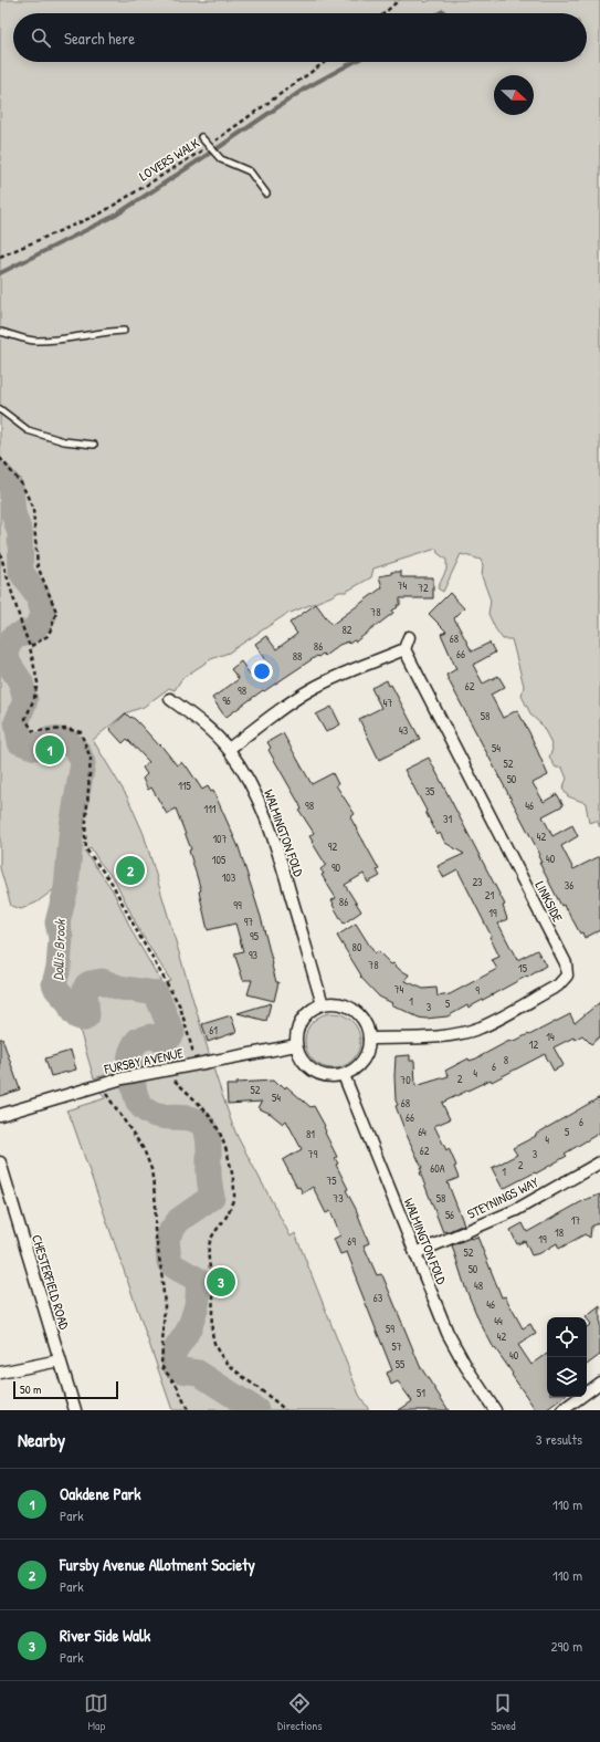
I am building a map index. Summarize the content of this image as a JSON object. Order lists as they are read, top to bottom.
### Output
{
  "streets": {
    "street": [
      "WALMINGTON FOLD",
      "LINKSIDE",
      "FURSBY AVENUE",
      "STEYNINGS WAY",
      "CHESTERFIELD ROAD"
    ],
    "path": ["LOVERS WALK"]
  },
  "crossings": [
    ["WALMINGTON FOLD", "LINKSIDE"],
    ["WALMINGTON FOLD", "FURSBY AVENUE"],
    ["WALMINGTON FOLD", "STEYNINGS WAY"],
    ["LINKSIDE", "FURSBY AVENUE"]
  ],
  "water": ["Dollis Brook"],
  "house_numbers": [
    "74",
    "72",
    "78",
    "82",
    "68",
    "86",
    "66",
    "88",
    "62",
    "98",
    "96",
    "47",
    "58",
    "43",
    "54",
    "52",
    "50",
    "115",
    "35",
    "98",
    "46",
    "111",
    "31",
    "42",
    "107",
    "92",
    "40",
    "105",
    "90",
    "103",
    "23",
    "36",
    "21",
    "86",
    "99",
    "19",
    "97",
    "95",
    "80",
    "93",
    "78",
    "15",
    "74",
    "9",
    "1",
    "5",
    "3",
    "61",
    "14",
    "12",
    "8",
    "6",
    "4",
    "2",
    "70",
    "52",
    "54",
    "68",
    "66",
    "6",
    "64",
    "5",
    "81",
    "4",
    "62",
    "79",
    "3",
    "2",
    "60A",
    "1",
    "75",
    "73",
    "58",
    "56",
    "17",
    "18",
    "19",
    "69",
    "52",
    "50",
    "48",
    "63",
    "46",
    "44",
    "59",
    "42",
    "57",
    "40",
    "55",
    "51"
  ],
  "scale_bar": "50 m",
  "north": "right",
  "page": {
    "search": "Search here",
    "pins": ["1", "2", "3"],
    "scale": "50 m",
    "heading": ["Nearby", "3 results"],
    "list": [
      {
        "mark": "1",
        "name": "Oakdene Park",
        "note": "Park",
        "value": "110 m"
      },
      {
        "mark": "2",
        "name": "Fursby Avenue Allotment Society",
        "note": "Park",
        "value": "110 m"
      },
      {
        "mark": "3",
        "name": "River Side Walk",
        "note": "Park",
        "value": "290 m"
      }
    ],
    "nav": ["Map", "Directions", "Saved"]
  }
}
